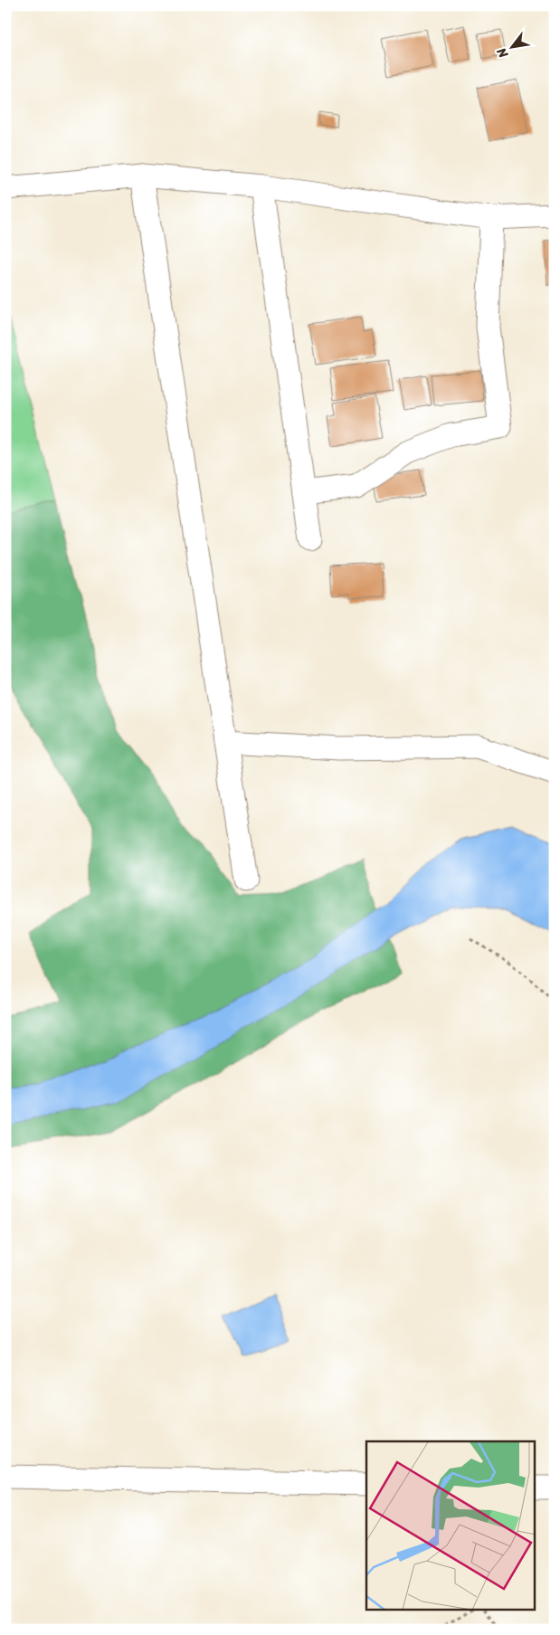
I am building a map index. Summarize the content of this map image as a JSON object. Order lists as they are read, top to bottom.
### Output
{
  "north": "bottom left"
}
